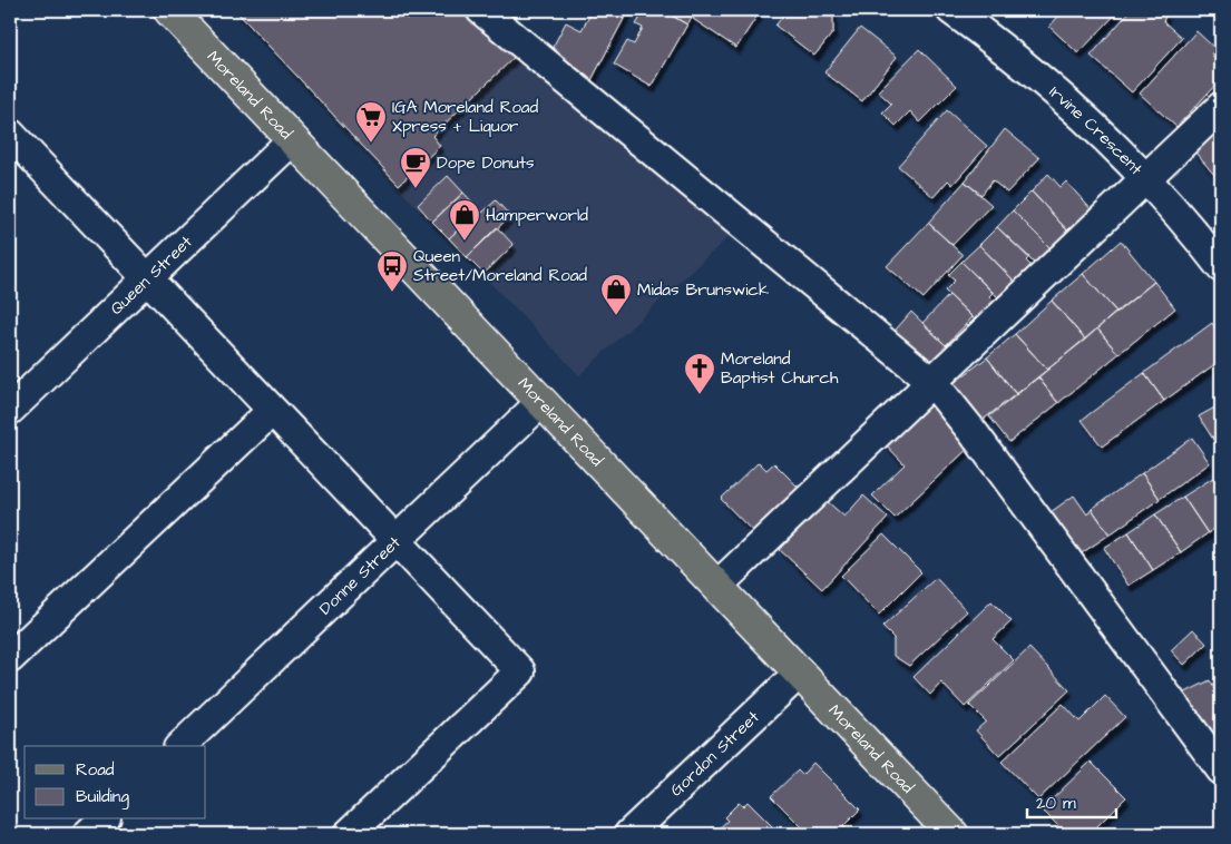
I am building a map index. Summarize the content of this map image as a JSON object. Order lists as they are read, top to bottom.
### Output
{
  "streets": {
    "main road": ["Moreland Road"],
    "street": [
      "Irvine Crescent",
      "Queen Street",
      "Donne Street",
      "Gordon Street"
    ]
  },
  "crossings": [
    ["Moreland Road", "Queen Street"],
    ["Moreland Road", "Donne Street"],
    ["Moreland Road", "Gordon Street"]
  ],
  "places": {
    "supermarket": ["IGA Moreland Road Xpress + Liquor"],
    "cafe": ["Dope Donuts"],
    "shop": ["Hamperworld", "Midas Brunswick"],
    "bus stop": ["Queen Street/Moreland Road"],
    "church": ["Moreland Baptist Church"]
  },
  "legend": ["Road", "Building"],
  "scale_bar": "20 m"
}
